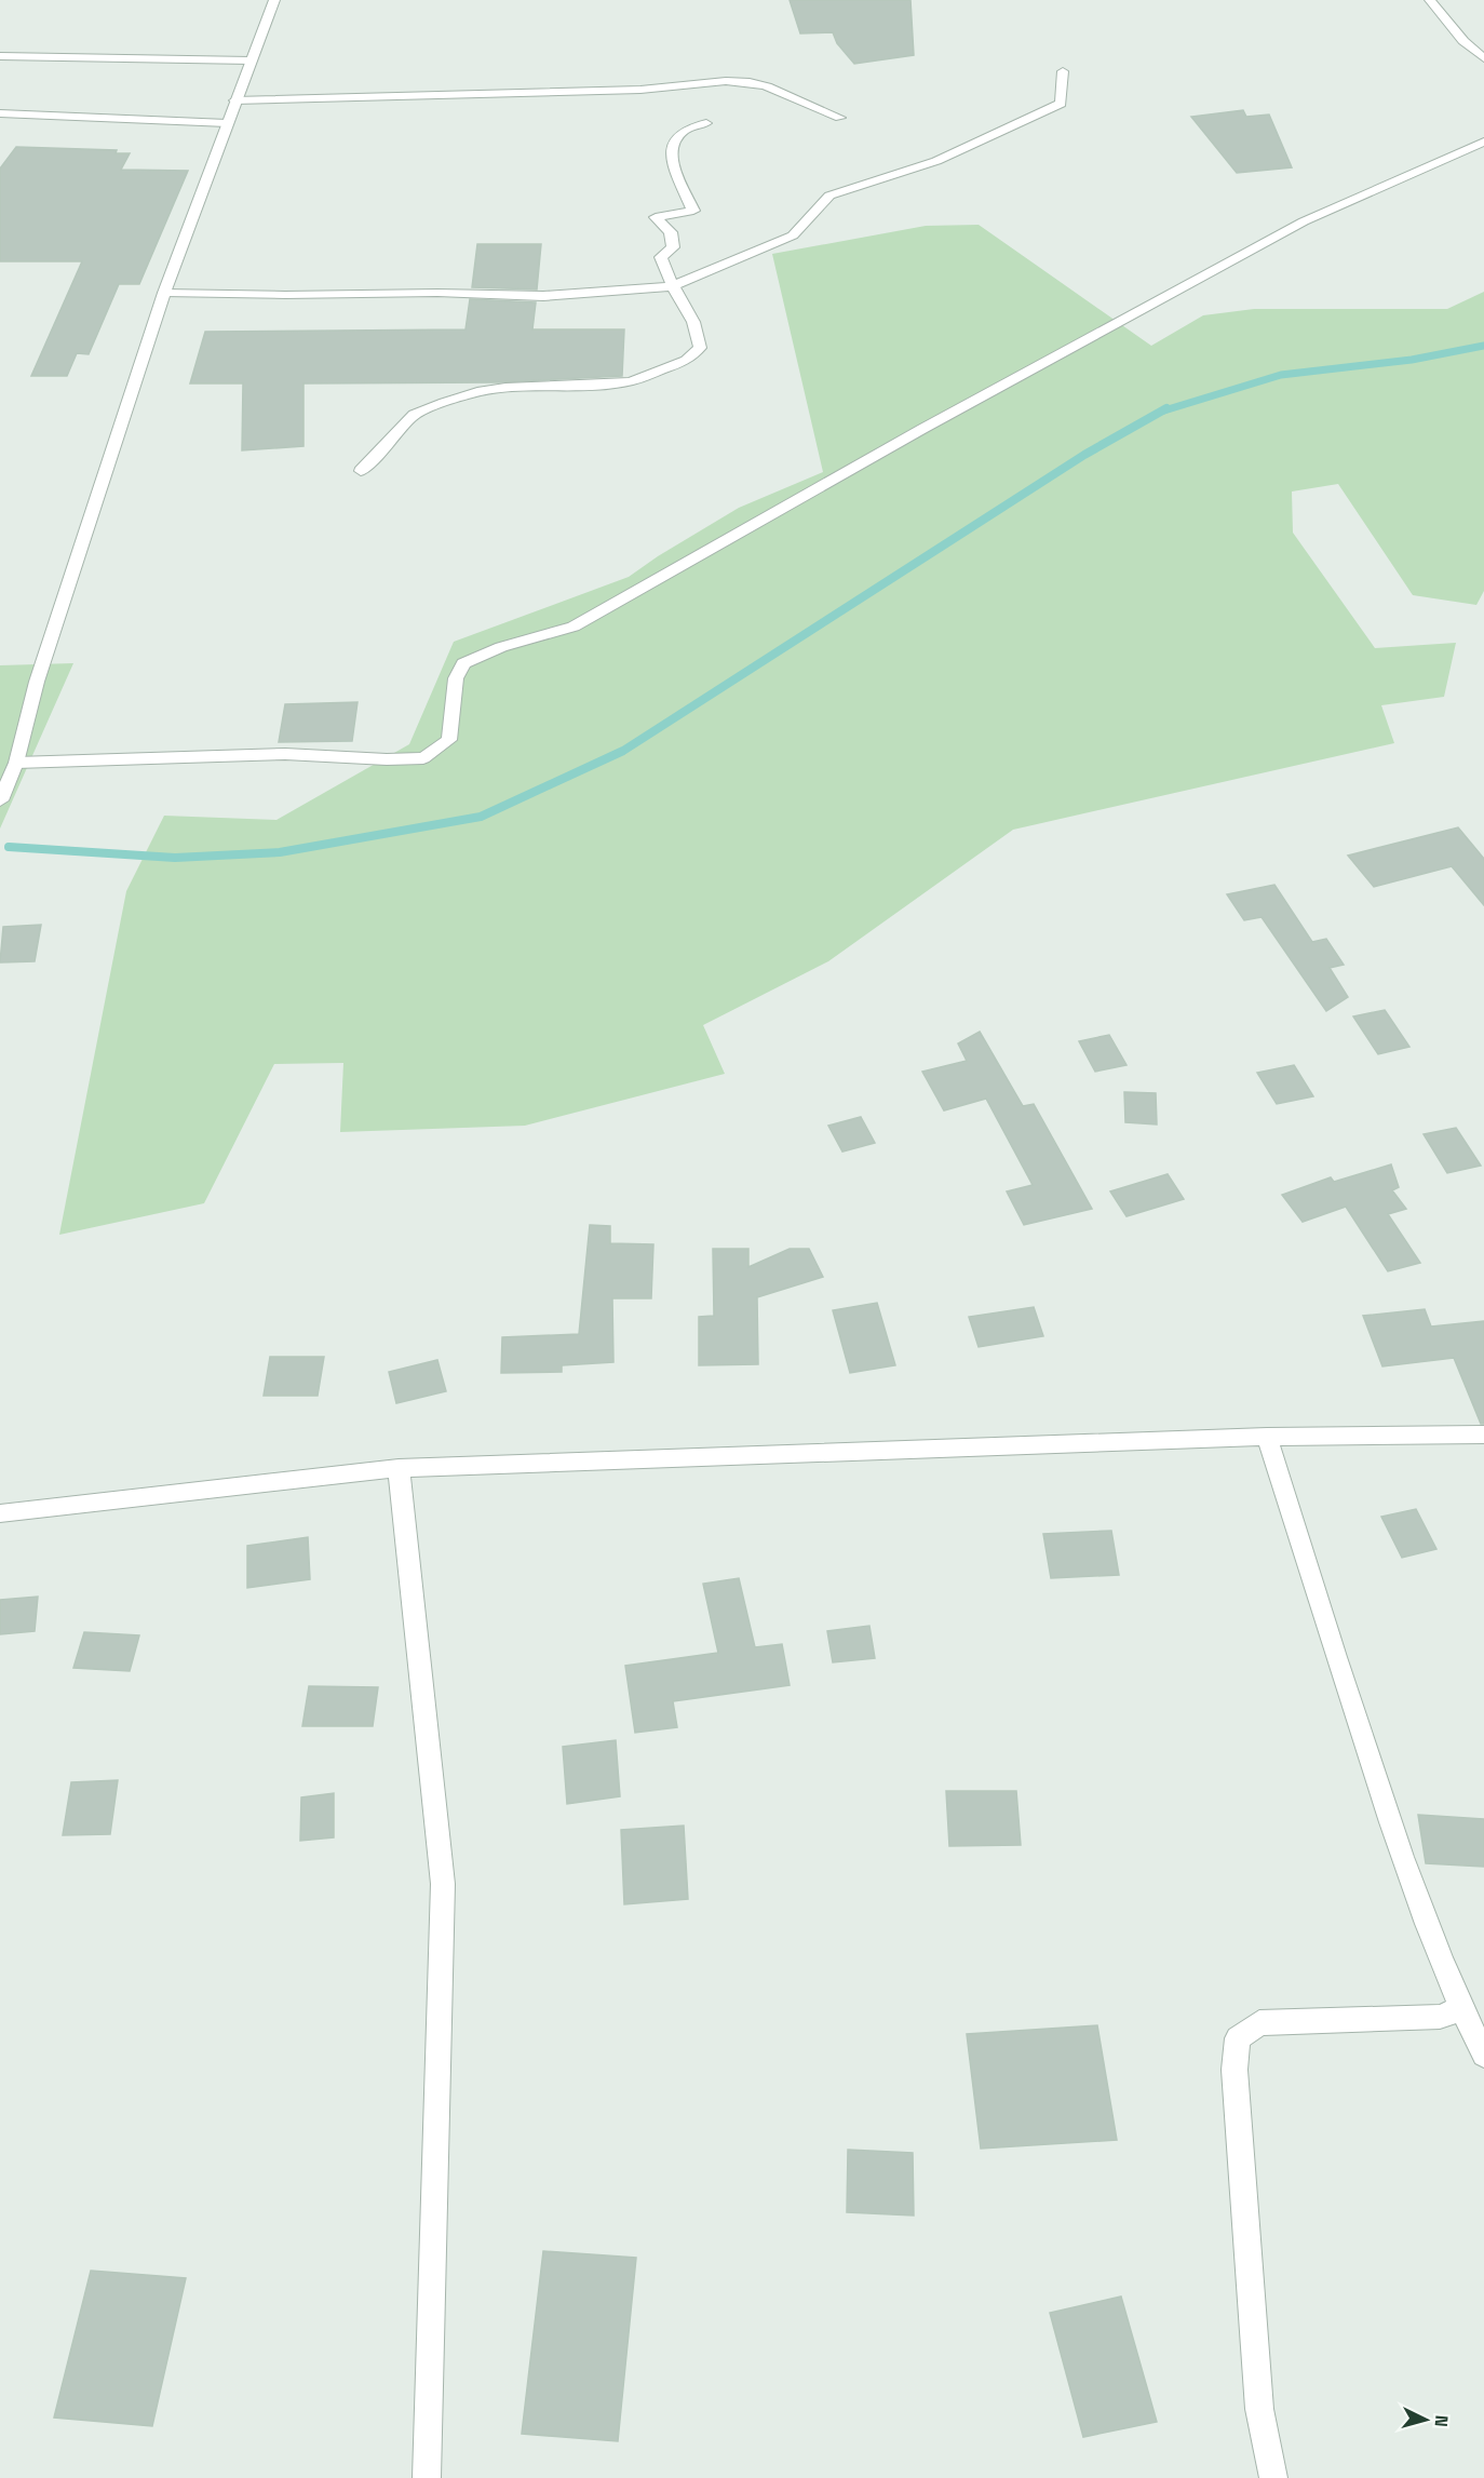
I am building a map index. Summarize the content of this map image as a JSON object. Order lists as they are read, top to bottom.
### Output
{
  "north": "right"
}
